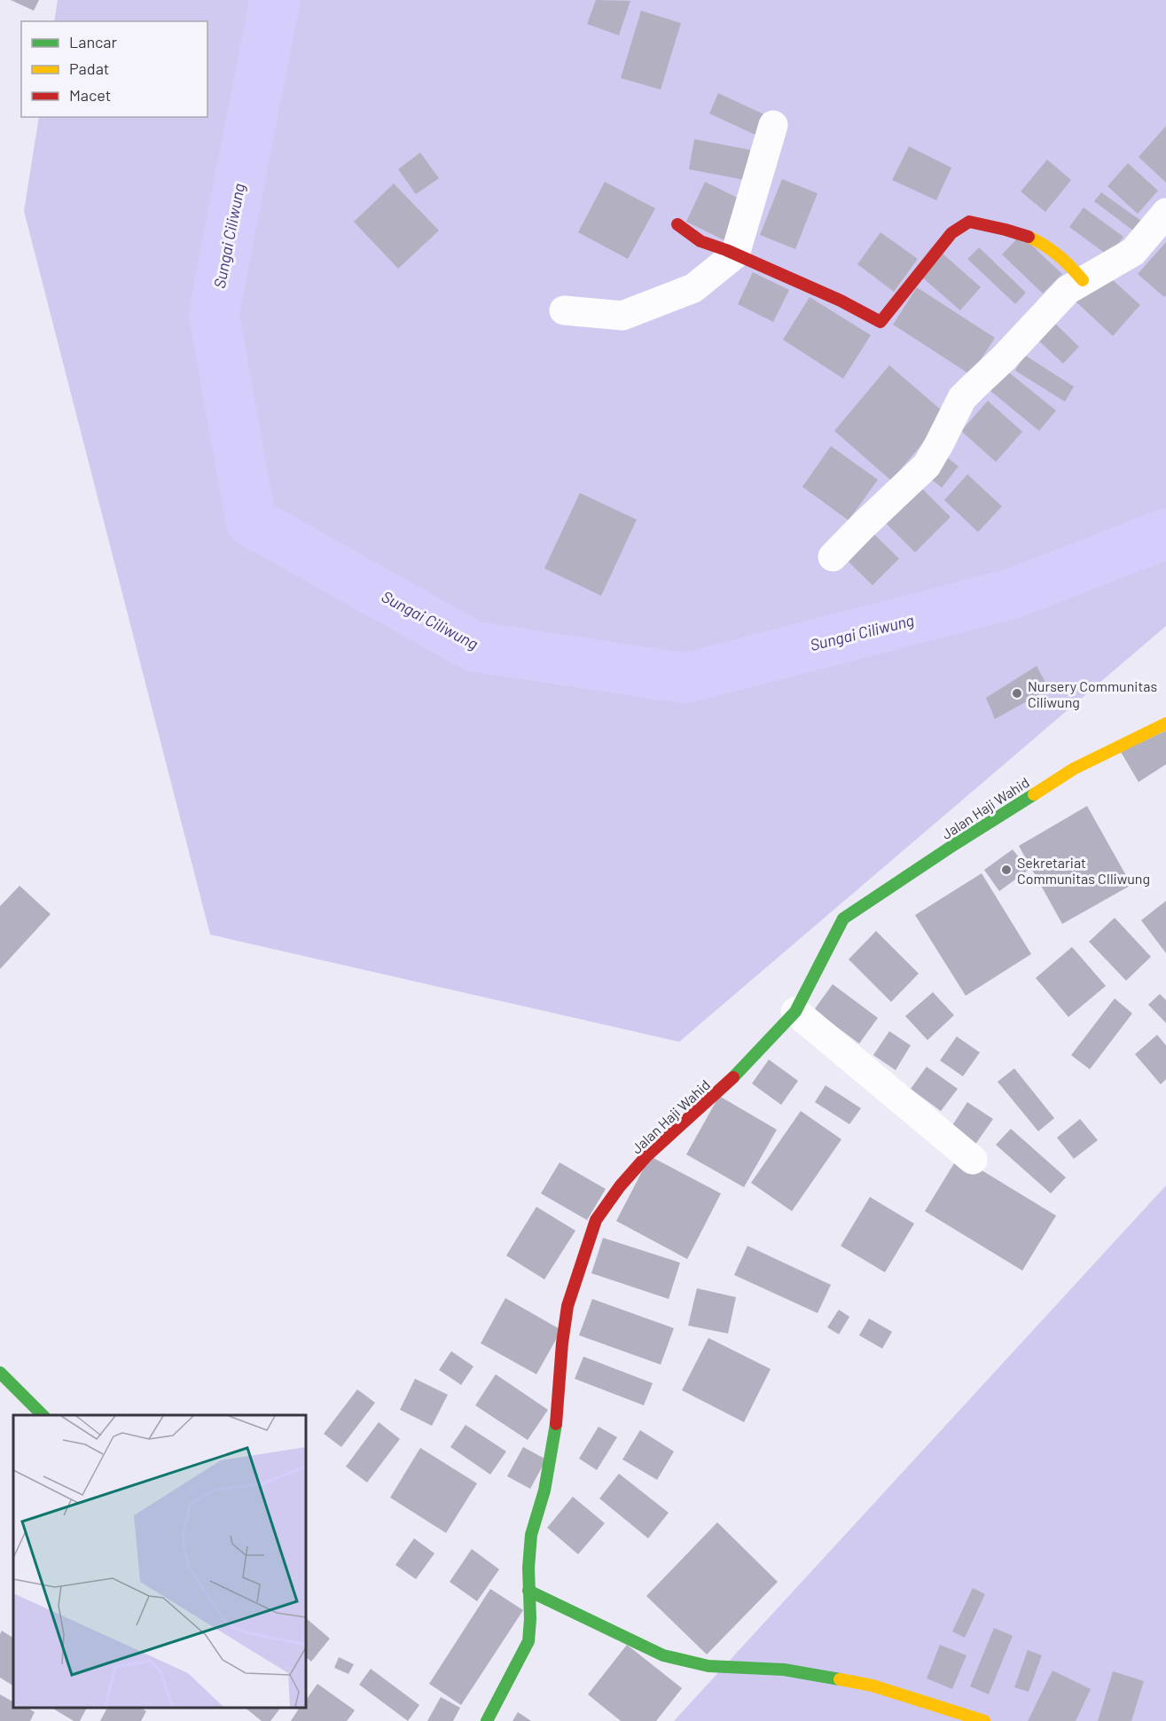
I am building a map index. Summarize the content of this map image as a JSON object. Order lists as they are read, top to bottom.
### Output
{
  "streets": {
    "street": ["Jalan Haji Wahid"]
  },
  "water": ["Sungai Ciliwung"],
  "places": ["Nursery Communitas Ciliwung", "Sekretariat Communitas CIliwung"],
  "legend": ["Lancar", "Padat", "Macet"]
}
